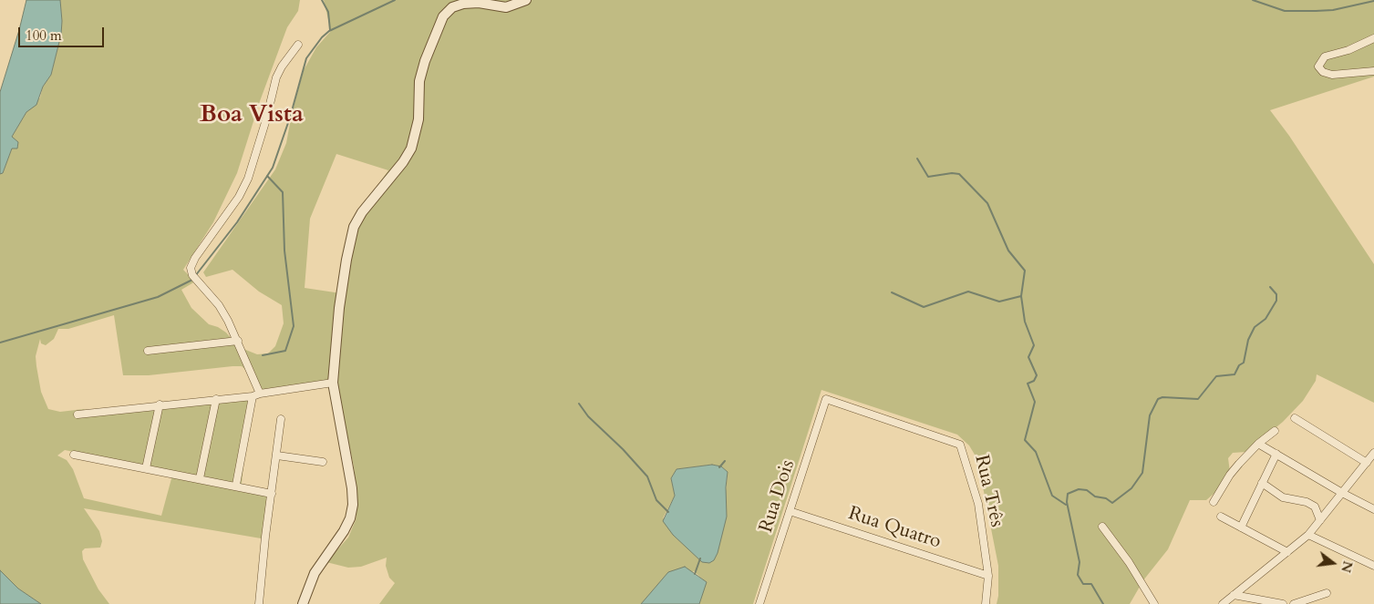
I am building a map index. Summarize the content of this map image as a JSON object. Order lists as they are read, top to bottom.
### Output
{
  "streets": {
    "street": ["Rua Três", "Rua Dois", "Rua Quatro"]
  },
  "crossings": [
    ["Rua Três", "Rua Dois"],
    ["Rua Três", "Rua Quatro"],
    ["Rua Dois", "Rua Quatro"]
  ],
  "districts": ["Boa Vista"],
  "scale_bar": "100 m",
  "north": "right"
}
